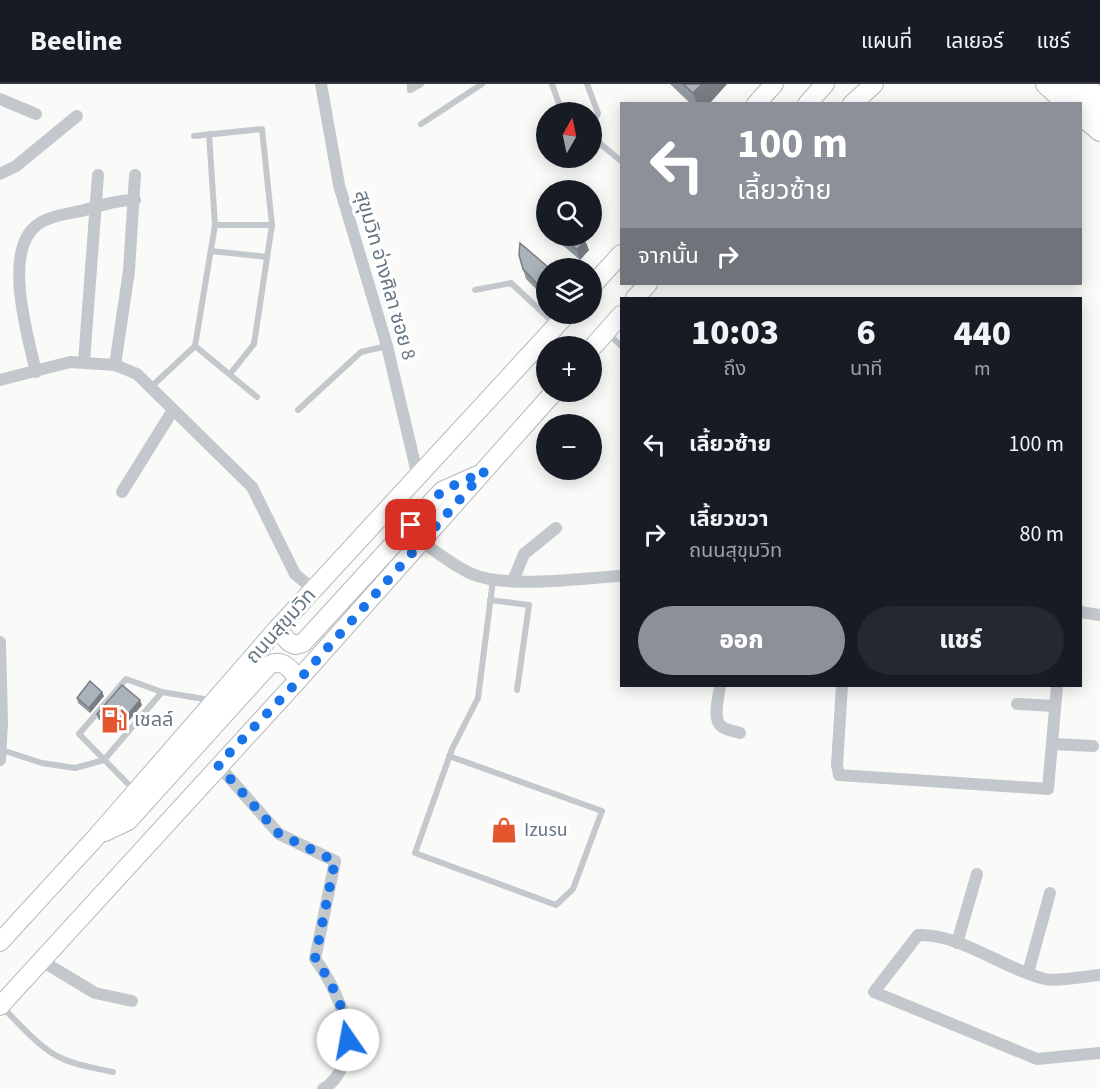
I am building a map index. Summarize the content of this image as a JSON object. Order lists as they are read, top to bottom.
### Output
{
  "streets": {
    "main road": ["ถนนสุขุมวิท"],
    "street": ["สุขุมวิท อ่างศิลา ซอย 8"]
  },
  "crossings": [
    ["สุขุมวิท อ่างศิลา ซอย 8", "ถนนสุขุมวิท"]
  ],
  "places": {
    "fuel station": ["เชลล์"],
    "shop": ["Izusu"]
  },
  "north": "top",
  "page": {
    "header": "Beeline",
    "nav": ["แผนที่", "เลเยอร์", "แชร์"],
    "map_buttons": ["+", "−"],
    "turn": ["100 m", "เลี้ยวซ้าย"],
    "then": "จากนั้น",
    "eta": [
      "10:03",
      "ถึง",
      "6",
      "นาที",
      "440",
      "m"
    ],
    "list": [
      {
        "name": "เลี้ยวซ้าย",
        "value": "100 m"
      },
      {
        "name": "เลี้ยวขวา",
        "note": "ถนนสุขุมวิท",
        "value": "80 m"
      }
    ],
    "buttons": ["ออก", "แชร์"]
  }
}
